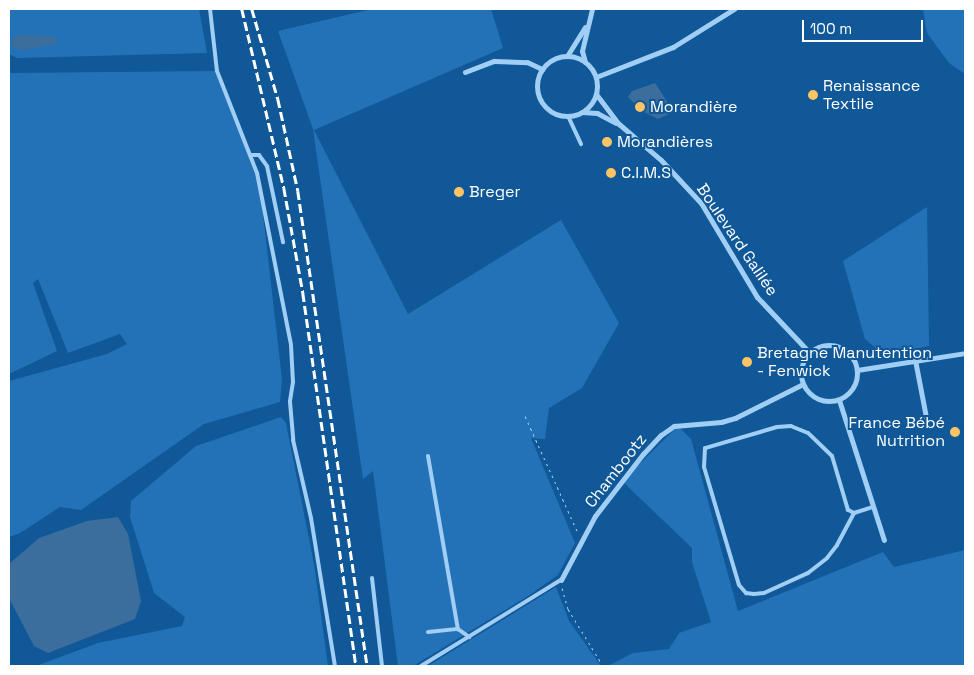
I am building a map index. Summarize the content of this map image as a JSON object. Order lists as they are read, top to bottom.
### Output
{
  "streets": {
    "street": ["Boulevard Galilée", "Chambootz"]
  },
  "crossings": [
    ["Boulevard Galilée", "Chambootz"]
  ],
  "places": [
    "Renaissance Textile",
    "Morandière",
    "Morandières",
    "C.I.M.S",
    "Breger",
    "Bretagne Manutention - Fenwick",
    "France Bébé Nutrition"
  ],
  "scale_bar": "100 m"
}
